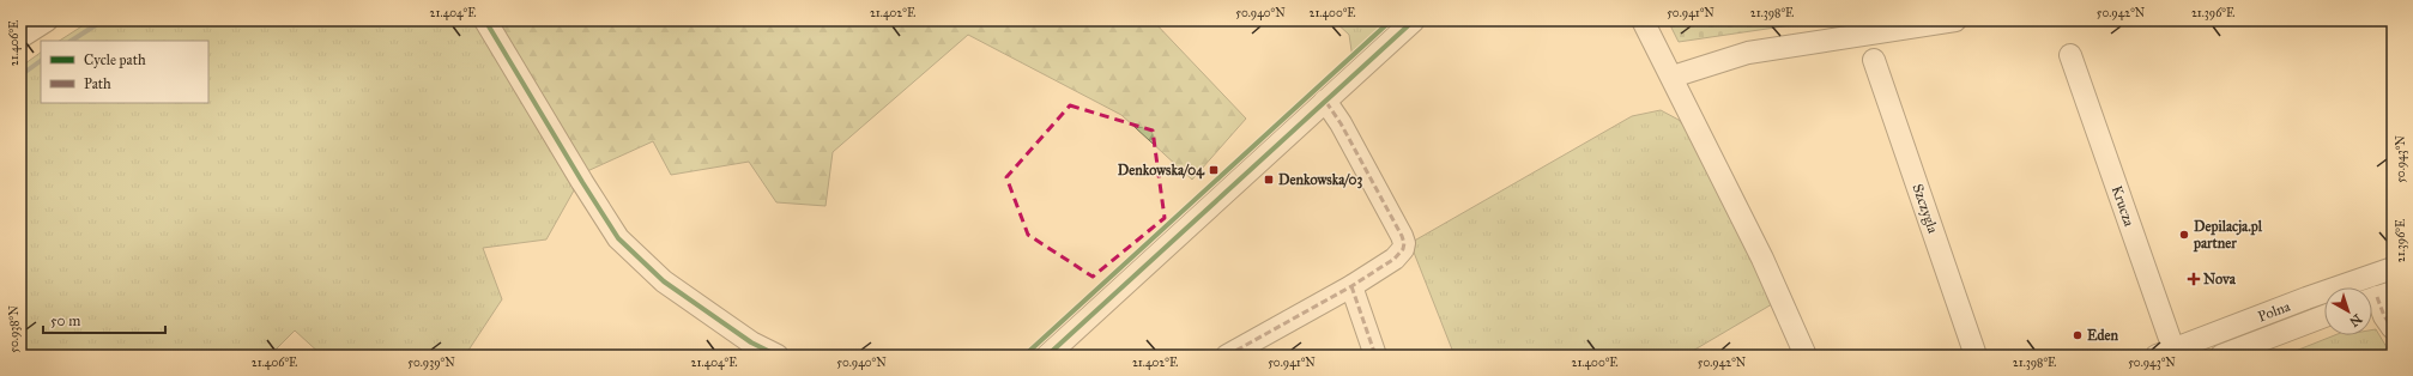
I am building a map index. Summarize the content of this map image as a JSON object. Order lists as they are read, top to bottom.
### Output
{
  "streets": {
    "street": ["Krucza", "Szczygla", "Polna"]
  },
  "crossings": [
    ["Krucza", "Polna"]
  ],
  "places": {
    "transit": ["Denkowska/04", "Denkowska/03"],
    "other": ["Depilacja.pl partner", "Eden"],
    "health": ["Nova"]
  },
  "legend": ["Cycle path", "Path"],
  "scale_bar": "50 m",
  "north": "bottom right",
  "coordinates": [
    "21.404°E",
    "21.402°E",
    "50.940°N",
    "21.400°E",
    "50.941°N",
    "21.398°E",
    "50.942°N",
    "21.396°E",
    "21.406°E",
    "50.943°N",
    "50.938°N",
    "50.939°N"
  ]
}
